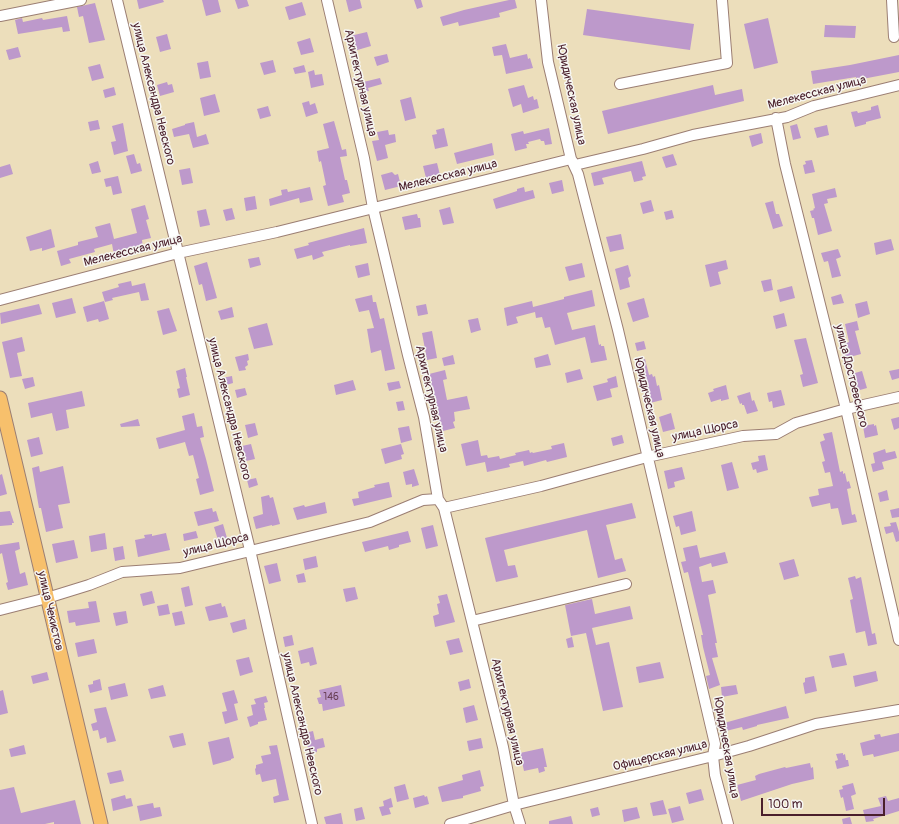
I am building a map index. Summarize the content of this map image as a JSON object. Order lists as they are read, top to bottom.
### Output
{
  "streets": {
    "main road": ["улица Чекистов"],
    "street": [
      "Архитектурная улица",
      "Мелекесская улица",
      "улица Александра Невского",
      "Юридическая улица",
      "улица Достоевского",
      "улица Щорса",
      "Офицерская улица"
    ]
  },
  "crossings": [
    ["Архитектурная улица", "Мелекесская улица"],
    ["Архитектурная улица", "улица Щорса"],
    ["Архитектурная улица", "Офицерская улица"],
    ["Мелекесская улица", "улица Александра Невского"],
    ["Мелекесская улица", "Юридическая улица"],
    ["Мелекесская улица", "улица Достоевского"],
    ["улица Александра Невского", "улица Щорса"],
    ["Юридическая улица", "улица Щорса"],
    ["Юридическая улица", "Офицерская улица"],
    ["улица Достоевского", "улица Щорса"],
    ["улица Щорса", "улица Чекистов"]
  ],
  "house_numbers": ["146"],
  "scale_bar": "100 m"
}
